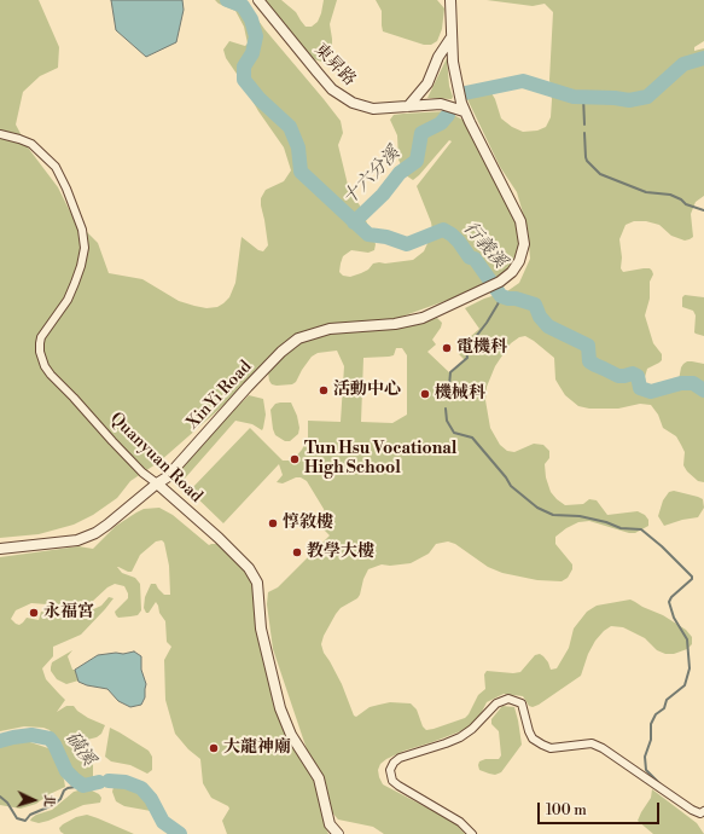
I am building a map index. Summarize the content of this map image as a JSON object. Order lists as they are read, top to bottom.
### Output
{
  "streets": {
    "street": ["東昇路", "XinYi Road", "Quanyuan Road"]
  },
  "crossings": [
    ["東昇路", "XinYi Road"],
    ["XinYi Road", "Quanyuan Road"]
  ],
  "water": ["十六分溪", "行義溪", "磺溪"],
  "places": [
    "電機科",
    "活動中心",
    "機械科",
    "Tun Hsu Vocational High School",
    "惇敘樓",
    "教學大樓",
    "永福宮",
    "大龍神廟"
  ],
  "scale_bar": "100 m",
  "north": "right"
}
